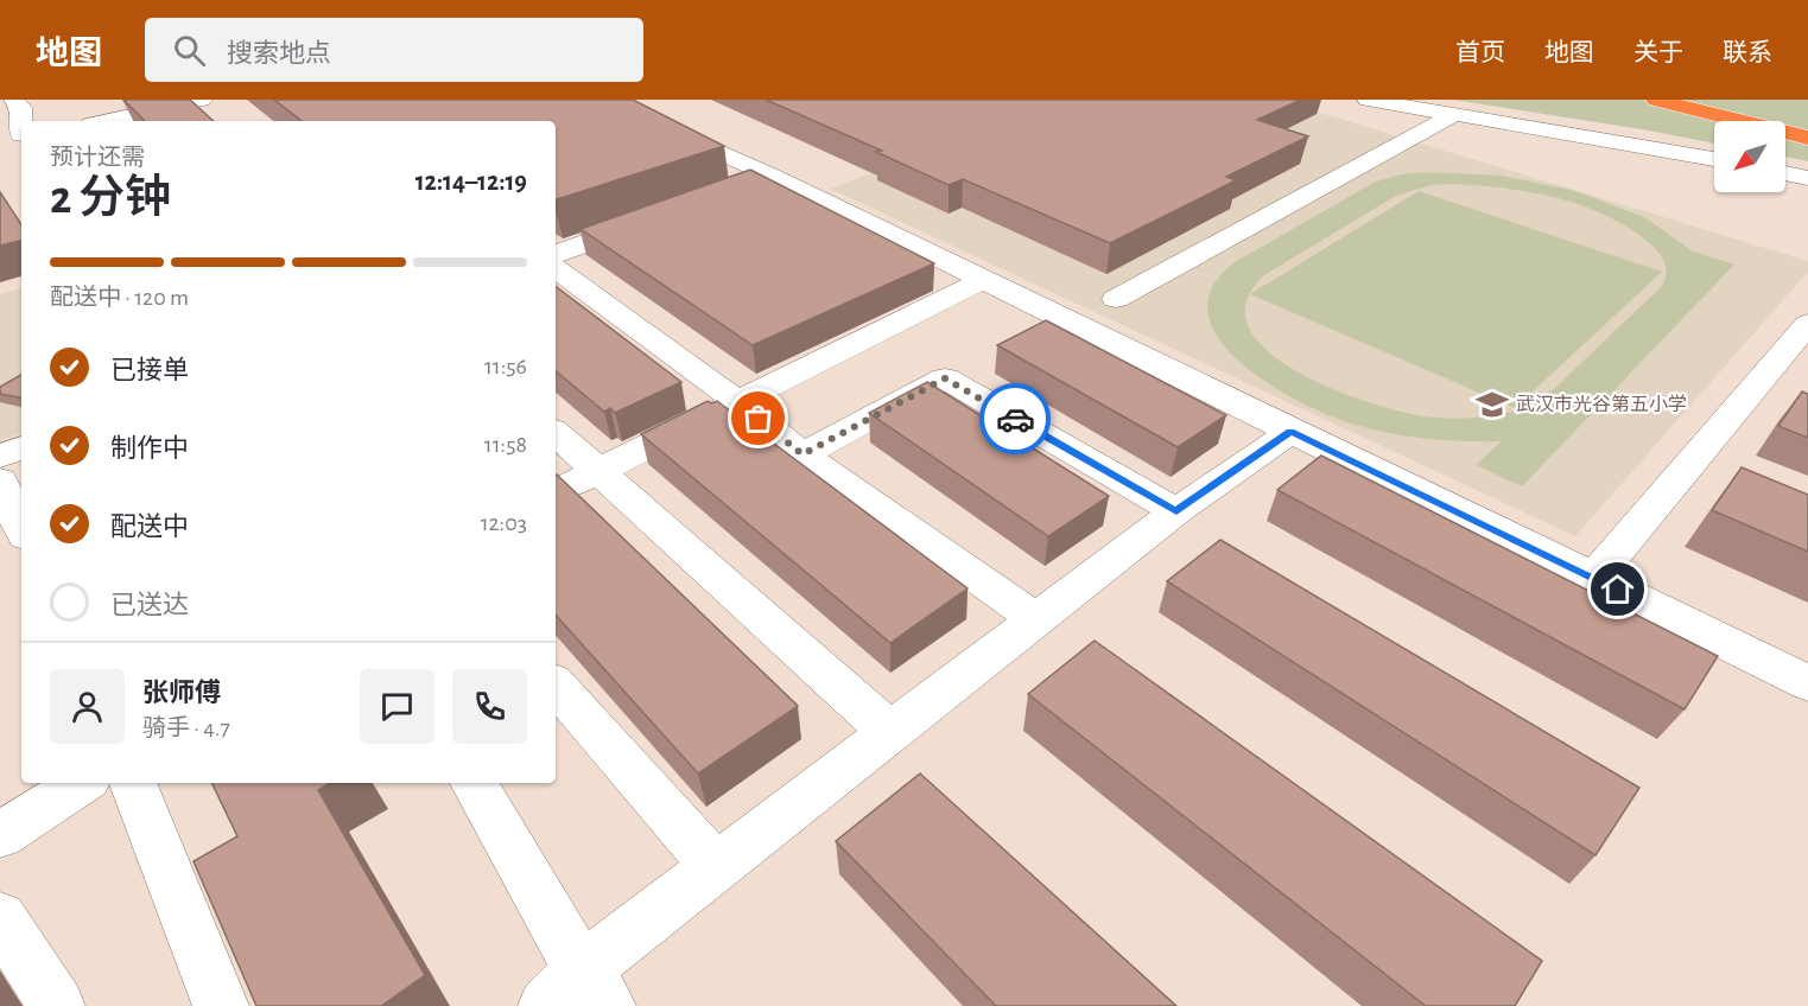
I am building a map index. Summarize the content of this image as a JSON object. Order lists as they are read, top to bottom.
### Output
{
  "places": {
    "school or university": ["武汉市光谷第五小学"]
  },
  "north": "bottom left",
  "page": {
    "header": "地图",
    "search": "搜索地点",
    "nav": [
      "首页",
      "地图",
      "关于",
      "联系"
    ],
    "heading": ["2 分钟", "预计还需", "12:14–12:19"],
    "panel": ["张师傅", "骑手 · 4.7"],
    "bar": "配送中 · 120 m",
    "list": [
      ["已接单", "11:56"],
      ["制作中", "11:58"],
      ["配送中", "12:03"],
      "已送达"
    ]
  }
}
